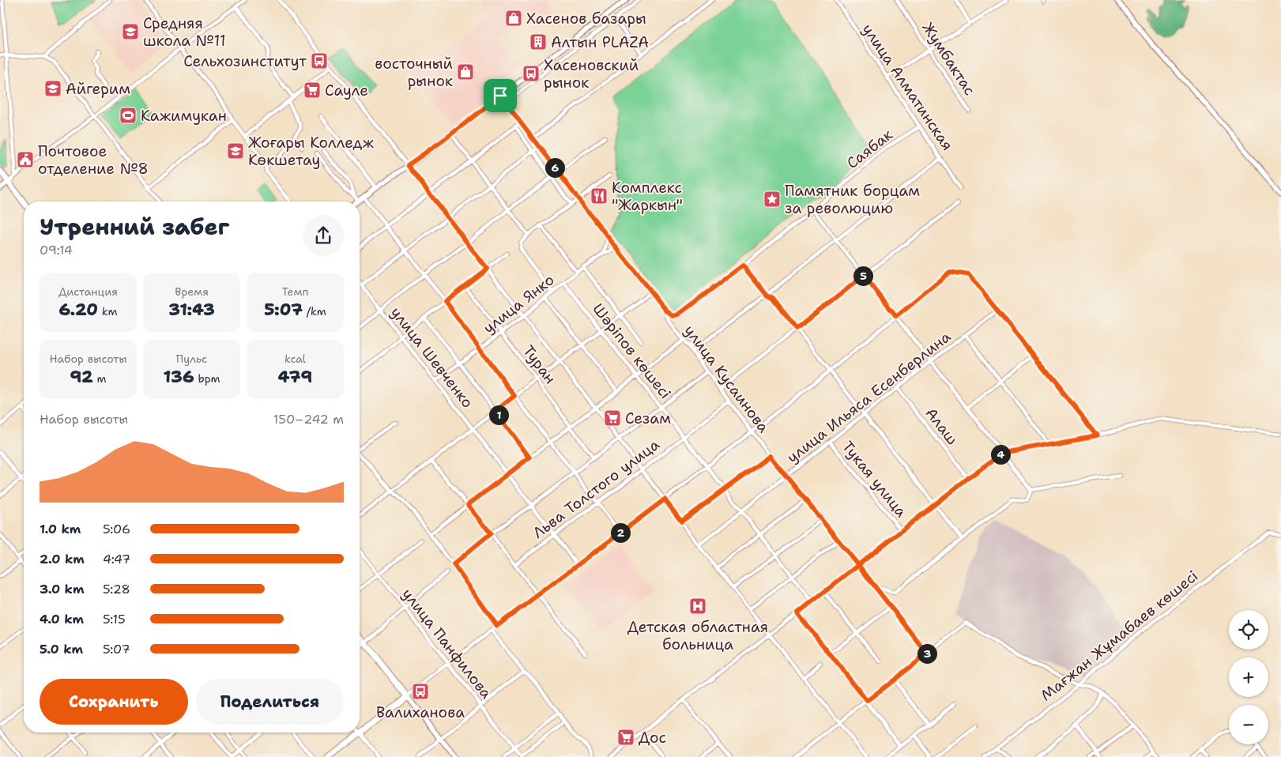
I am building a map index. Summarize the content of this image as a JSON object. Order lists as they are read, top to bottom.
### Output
{
  "streets": {
    "street": [
      "Жумбактас",
      "улица Алматинская",
      "Саябак",
      "улица Янко",
      "Шәріпов көшесі",
      "улица Шевченко",
      "Туран",
      "улица Кусаинова",
      "улица Ильяса Есенберлина",
      "Алаш",
      "Тукая улица",
      "Льва Толстого улица",
      "Мағжан Жұмабаев көшесі",
      "улица Панфилова"
    ]
  },
  "crossings": [
    ["улица Алматинская", "Саябак"],
    ["Саябак", "улица Кусаинова"],
    ["улица Янко", "Шәріпов көшесі"],
    ["улица Янко", "улица Шевченко"],
    ["улица Янко", "Туран"],
    ["улица Янко", "улица Кусаинова"],
    ["Шәріпов көшесі", "улица Ильяса Есенберлина"],
    ["Шәріпов көшесі", "Льва Толстого улица"],
    ["улица Шевченко", "Льва Толстого улица"],
    ["улица Кусаинова", "улица Ильяса Есенберлина"],
    ["улица Кусаинова", "Льва Толстого улица"],
    ["улица Ильяса Есенберлина", "Алаш"],
    ["улица Ильяса Есенберлина", "Тукая улица"]
  ],
  "places": {
    "shop": ["Хасенов базары", "восточный рынок"],
    "school or university": ["Средняя школа №11", "Айгерим", "Жоғары Колледж Көкшетау"],
    "building": ["Алтын PLAZA"],
    "bus stop": ["Сельхозинститут", "Хасеновский рынок", "Валиханова"],
    "supermarket": ["Сауле", "Сезам", "Дос"],
    "sports": ["Кажимукан"],
    "public building": ["Почтовое отделение №8"],
    "restaurant": ["Комплекс \"Жаркын\""],
    "place": ["Памятник борцам за революцию"],
    "hospital": ["Детская областная больница"]
  },
  "page": {
    "pins": [
      "6",
      "5",
      "1",
      "4",
      "2",
      "3"
    ],
    "heading": ["Утренний забег", "09:14"],
    "stats": [
      ["Дистанция", "6.20 km"],
      ["Время", "31:43"],
      ["Темп", "5:07 /km"],
      ["Набор высоты", "92 m"],
      ["Пульс", "136 bpm"],
      ["kcal", "479"]
    ],
    "chart": ["Набор высоты", "150–242 m"],
    "list": [
      {
        "name": "1.0 km",
        "note": "5:06"
      },
      {
        "name": "2.0 km",
        "note": "4:47"
      },
      {
        "name": "3.0 km",
        "note": "5:28"
      },
      {
        "name": "4.0 km",
        "note": "5:15"
      },
      {
        "name": "5.0 km",
        "note": "5:07"
      }
    ],
    "map_buttons": ["+", "−"],
    "buttons": ["Сохранить", "Поделиться"]
  }
}
